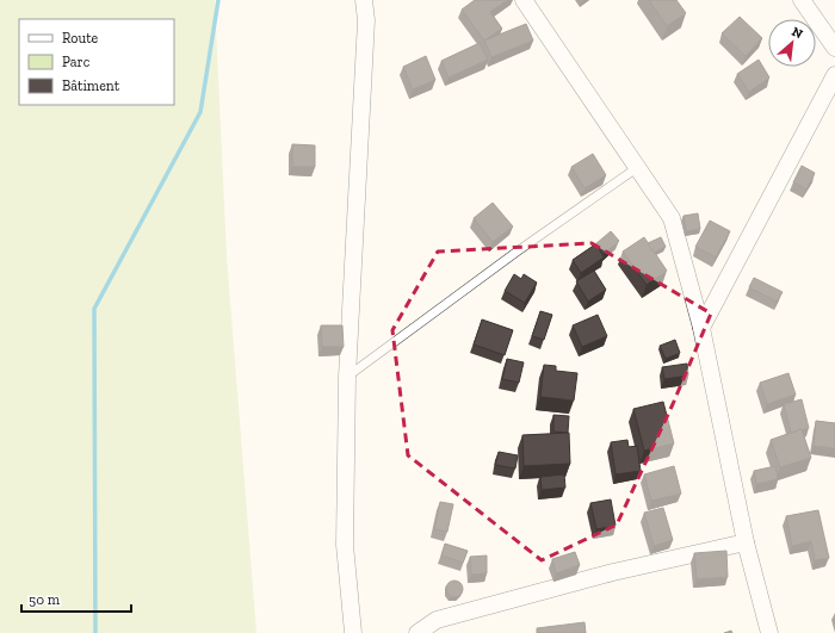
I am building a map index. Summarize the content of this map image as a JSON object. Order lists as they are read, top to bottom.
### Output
{
  "legend": ["Route", "Parc", "Bâtiment"],
  "scale_bar": "50 m",
  "north": "top right"
}
